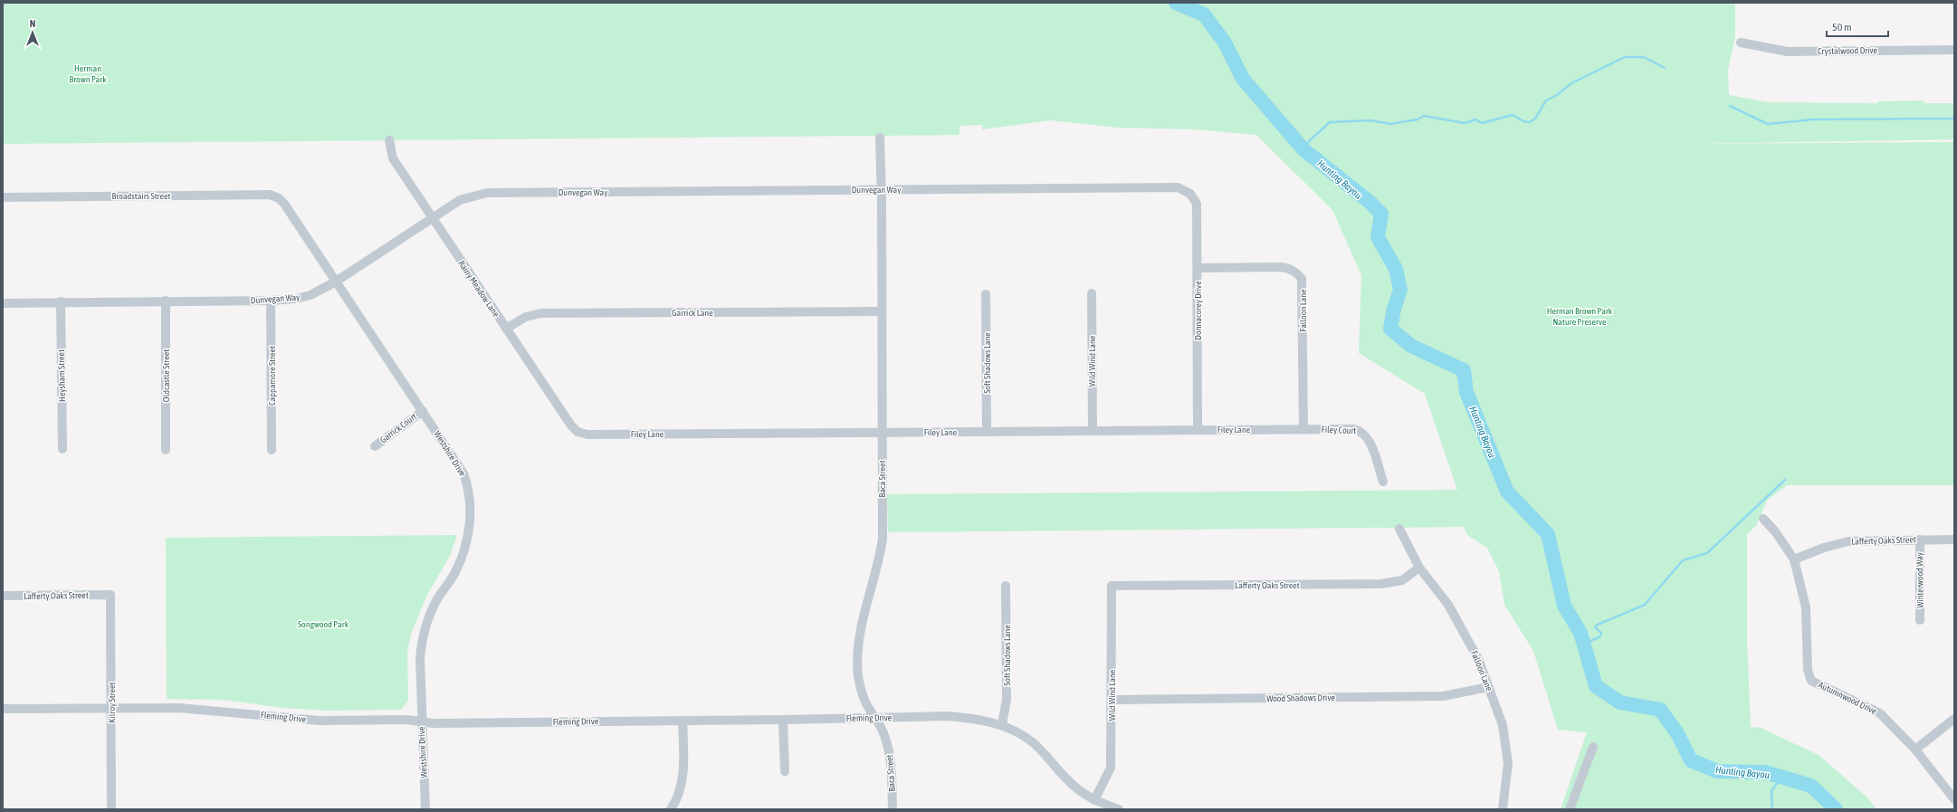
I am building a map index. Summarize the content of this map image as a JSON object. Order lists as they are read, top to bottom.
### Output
{
  "streets": {
    "street": [
      "Crystalwood Drive",
      "Dunvegan Way",
      "Broadstairs Street",
      "Rainy Meadow Lane",
      "Donnacorey Drive",
      "Falloon Lane",
      "Garrick Lane",
      "Wild Wind Lane",
      "Soft Shadows Lane",
      "Heysham Street",
      "Oldcastle Street",
      "Cappamore Street",
      "Garrick Court",
      "Filey Lane",
      "Filey Court",
      "Westshire Drive",
      "Baca Street",
      "Lafferty Oaks Street",
      "Winterwood Way",
      "Wood Shadows Drive",
      "Autumnwood Drive",
      "Kilroy Street",
      "Fleming Drive"
    ]
  },
  "crossings": [
    ["Dunvegan Way", "Rainy Meadow Lane"],
    ["Dunvegan Way", "Donnacorey Drive"],
    ["Dunvegan Way", "Heysham Street"],
    ["Dunvegan Way", "Oldcastle Street"],
    ["Dunvegan Way", "Cappamore Street"],
    ["Dunvegan Way", "Westshire Drive"],
    ["Dunvegan Way", "Baca Street"],
    ["Broadstairs Street", "Westshire Drive"],
    ["Rainy Meadow Lane", "Garrick Lane"],
    ["Rainy Meadow Lane", "Filey Lane"],
    ["Donnacorey Drive", "Falloon Lane"],
    ["Donnacorey Drive", "Filey Lane"],
    ["Falloon Lane", "Filey Lane"],
    ["Falloon Lane", "Filey Court"],
    ["Falloon Lane", "Lafferty Oaks Street"],
    ["Falloon Lane", "Wood Shadows Drive"],
    ["Garrick Lane", "Baca Street"],
    ["Wild Wind Lane", "Filey Lane"],
    ["Wild Wind Lane", "Lafferty Oaks Street"],
    ["Wild Wind Lane", "Wood Shadows Drive"],
    ["Wild Wind Lane", "Fleming Drive"],
    ["Soft Shadows Lane", "Filey Lane"],
    ["Soft Shadows Lane", "Fleming Drive"],
    ["Garrick Court", "Westshire Drive"],
    ["Filey Lane", "Filey Court"],
    ["Filey Lane", "Baca Street"],
    ["Westshire Drive", "Fleming Drive"],
    ["Baca Street", "Fleming Drive"],
    ["Lafferty Oaks Street", "Winterwood Way"],
    ["Lafferty Oaks Street", "Autumnwood Drive"],
    ["Lafferty Oaks Street", "Kilroy Street"],
    ["Kilroy Street", "Fleming Drive"]
  ],
  "water": ["Hunting Bayou"],
  "parks": ["Herman Brown Park", "Herman Brown Park Nature Preserve", "Songwood Park"],
  "scale_bar": "50 m",
  "north": "top"
}
